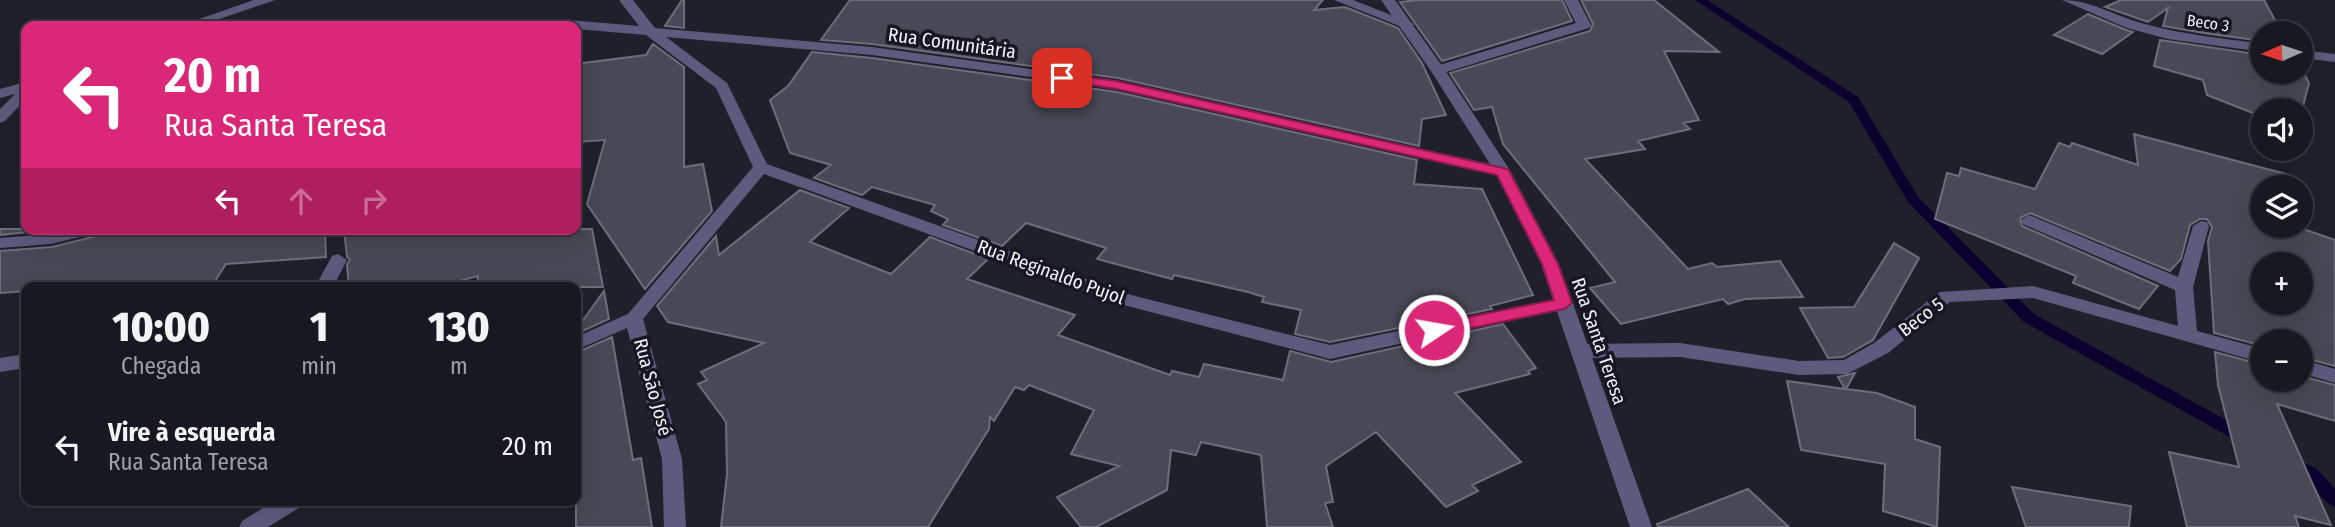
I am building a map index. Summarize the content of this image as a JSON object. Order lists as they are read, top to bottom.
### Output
{
  "streets": {
    "street": [
      "Beco 3",
      "Rua Comunitária",
      "Rua Reginaldo Pujol",
      "Beco 5",
      "Rua Santa Teresa",
      "Rua São José"
    ]
  },
  "crossings": [
    ["Rua Comunitária", "Rua Santa Teresa"],
    ["Rua Reginaldo Pujol", "Rua Santa Teresa"],
    ["Rua Reginaldo Pujol", "Rua São José"],
    ["Beco 5", "Rua Santa Teresa"]
  ],
  "north": "left",
  "page": {
    "map_buttons": ["+", "−"],
    "turn": ["20 m", "Rua Santa Teresa"],
    "eta": [
      "10:00",
      "Chegada",
      "1",
      "min",
      "130",
      "m"
    ],
    "list": [
      {
        "name": "Vire à esquerda",
        "note": "Rua Santa Teresa",
        "value": "20 m"
      }
    ]
  }
}
